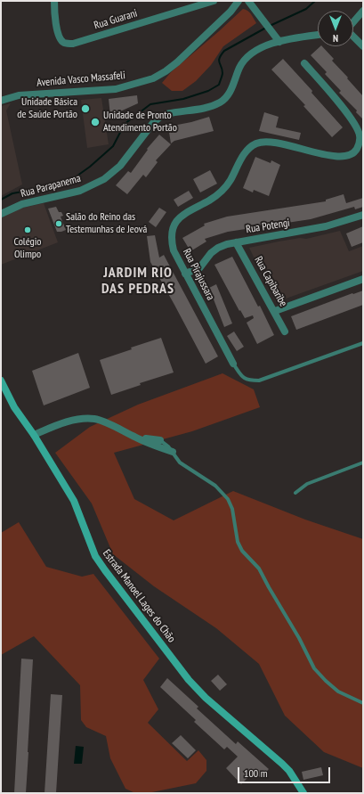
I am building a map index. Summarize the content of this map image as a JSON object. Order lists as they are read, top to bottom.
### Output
{
  "streets": {
    "street": [
      "Rua Guarani",
      "Avenida Vasco Massafeli",
      "Rua Parapanema",
      "Rua Potengi",
      "Rua Pirajussara",
      "Rua Capibaribe",
      "Estrada Manoel Lages do Chão"
    ]
  },
  "crossings": [
    ["Rua Potengi", "Rua Pirajussara"],
    ["Rua Potengi", "Rua Capibaribe"]
  ],
  "districts": ["JARDIM RIO DAS PEDRAS"],
  "places": [
    "Unidade Básica de Saúde Portão",
    "Unidade de Pronto Atendimento Portão",
    "Salão do Reino das Testemunhas de Jeová",
    "Colégio Olimpo"
  ],
  "scale_bar": "100 m",
  "north": "bottom"
}
